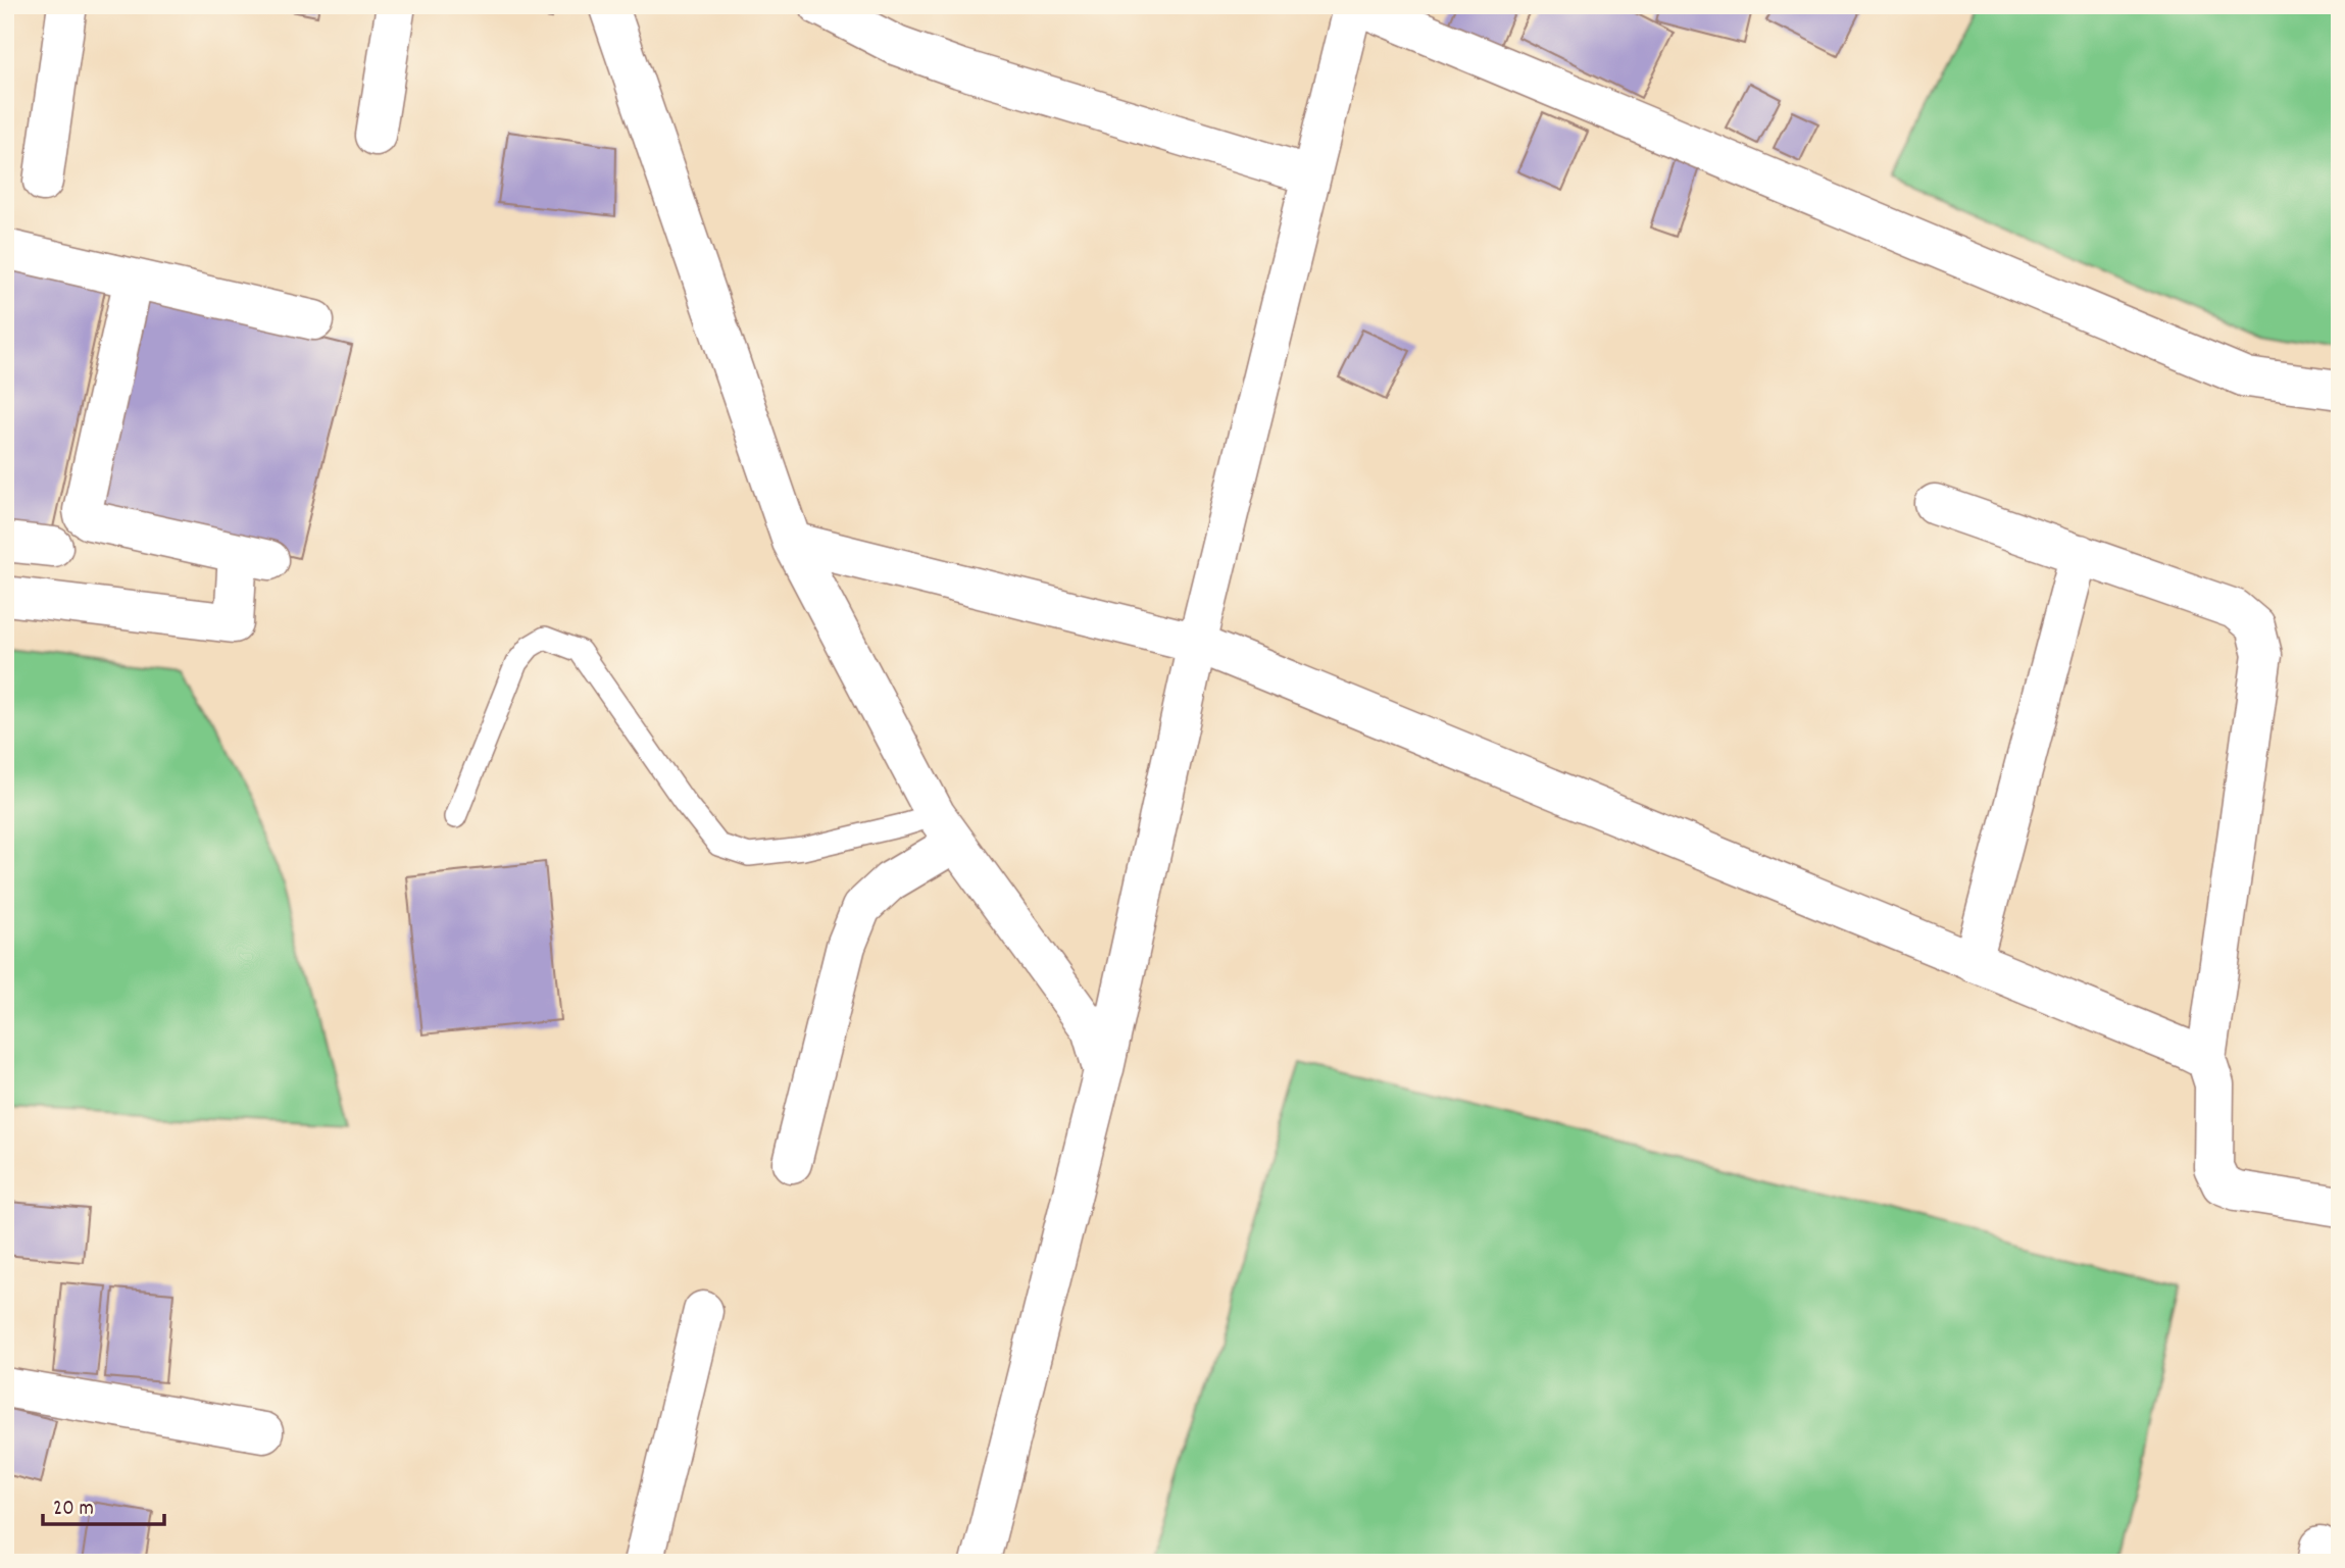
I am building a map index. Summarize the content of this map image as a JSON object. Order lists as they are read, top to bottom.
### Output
{
  "scale_bar": "20 m"
}
